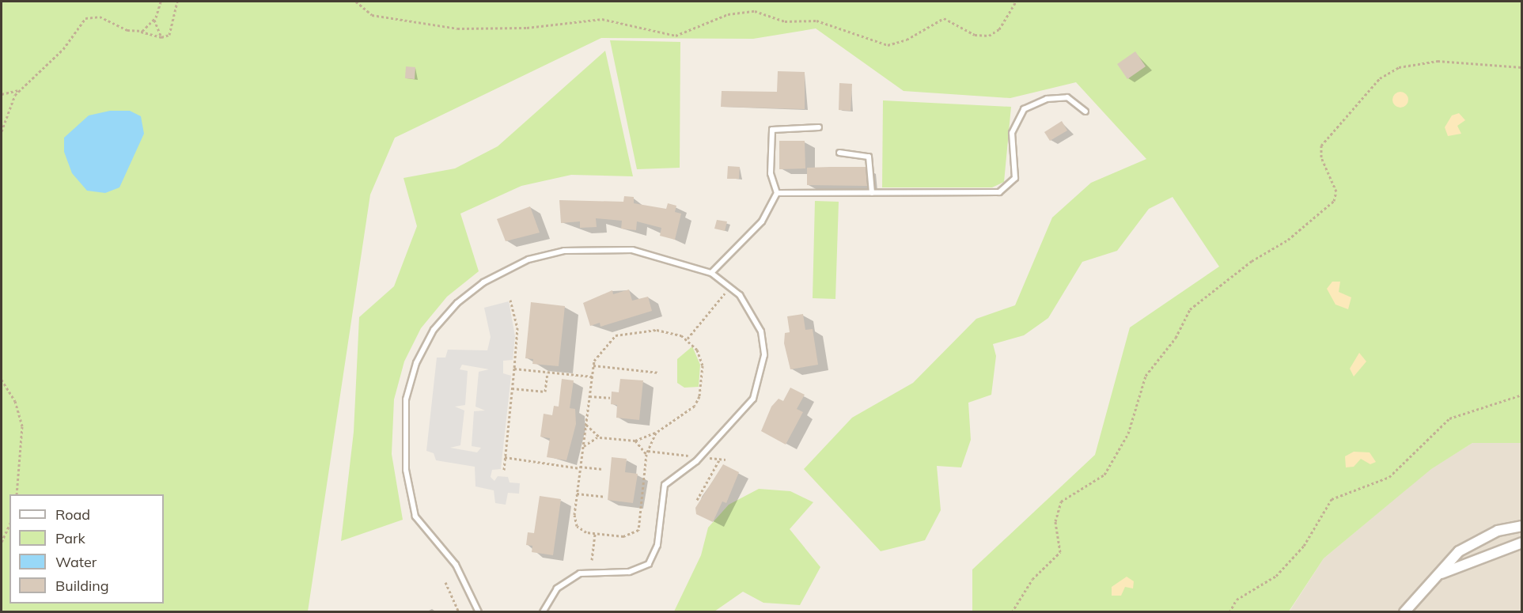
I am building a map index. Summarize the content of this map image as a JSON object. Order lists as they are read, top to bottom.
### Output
{
  "legend": [
    "Road",
    "Park",
    "Water",
    "Building"
  ]
}
